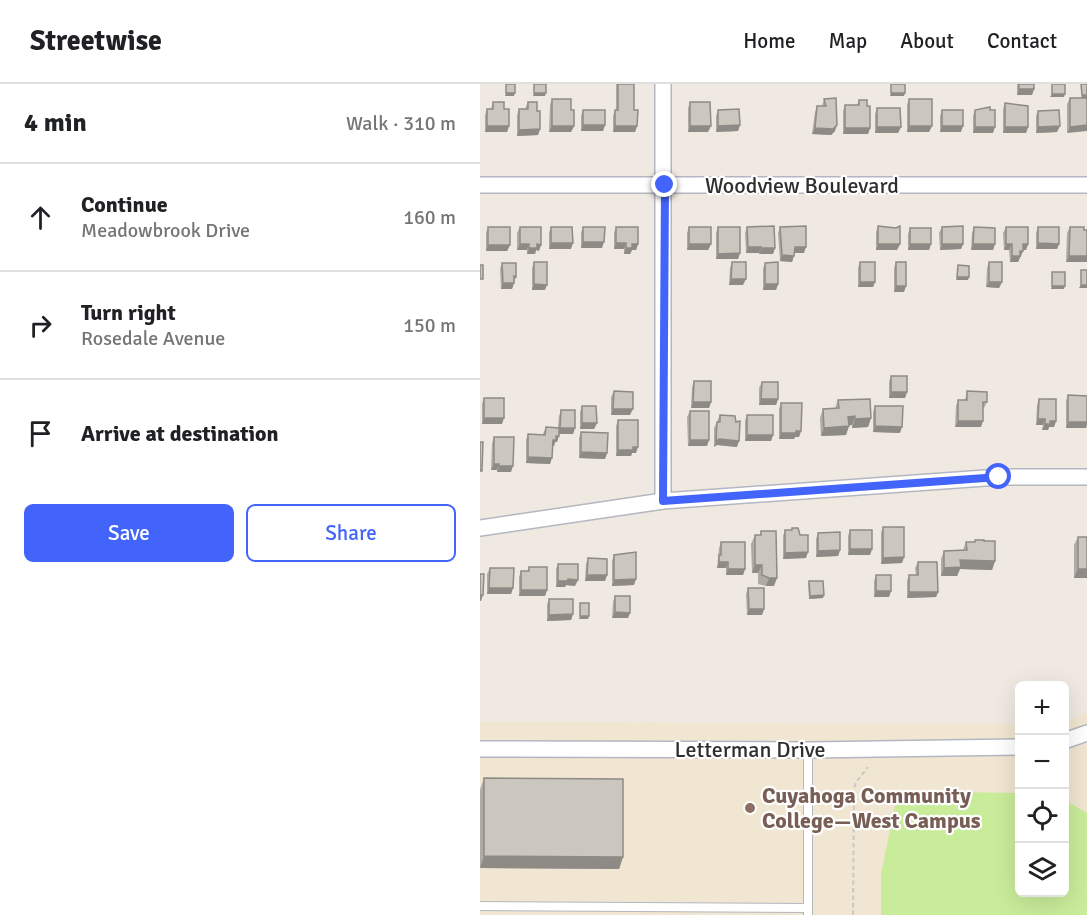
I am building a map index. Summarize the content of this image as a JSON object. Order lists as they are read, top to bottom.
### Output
{
  "streets": {
    "street": ["Woodview Boulevard", "Letterman Drive"]
  },
  "places": ["Cuyahoga Community College—West Campus"],
  "page": {
    "header": "Streetwise",
    "nav": [
      "Home",
      "Map",
      "About",
      "Contact"
    ],
    "heading": ["4 min", "Walk · 310 m"],
    "list": [
      ["Continue", "Meadowbrook Drive", "160 m"],
      ["Turn right", "Rosedale Avenue", "150 m"],
      "Arrive at destination"
    ],
    "buttons": ["Save", "Share"],
    "map_buttons": ["+", "−"]
  }
}
